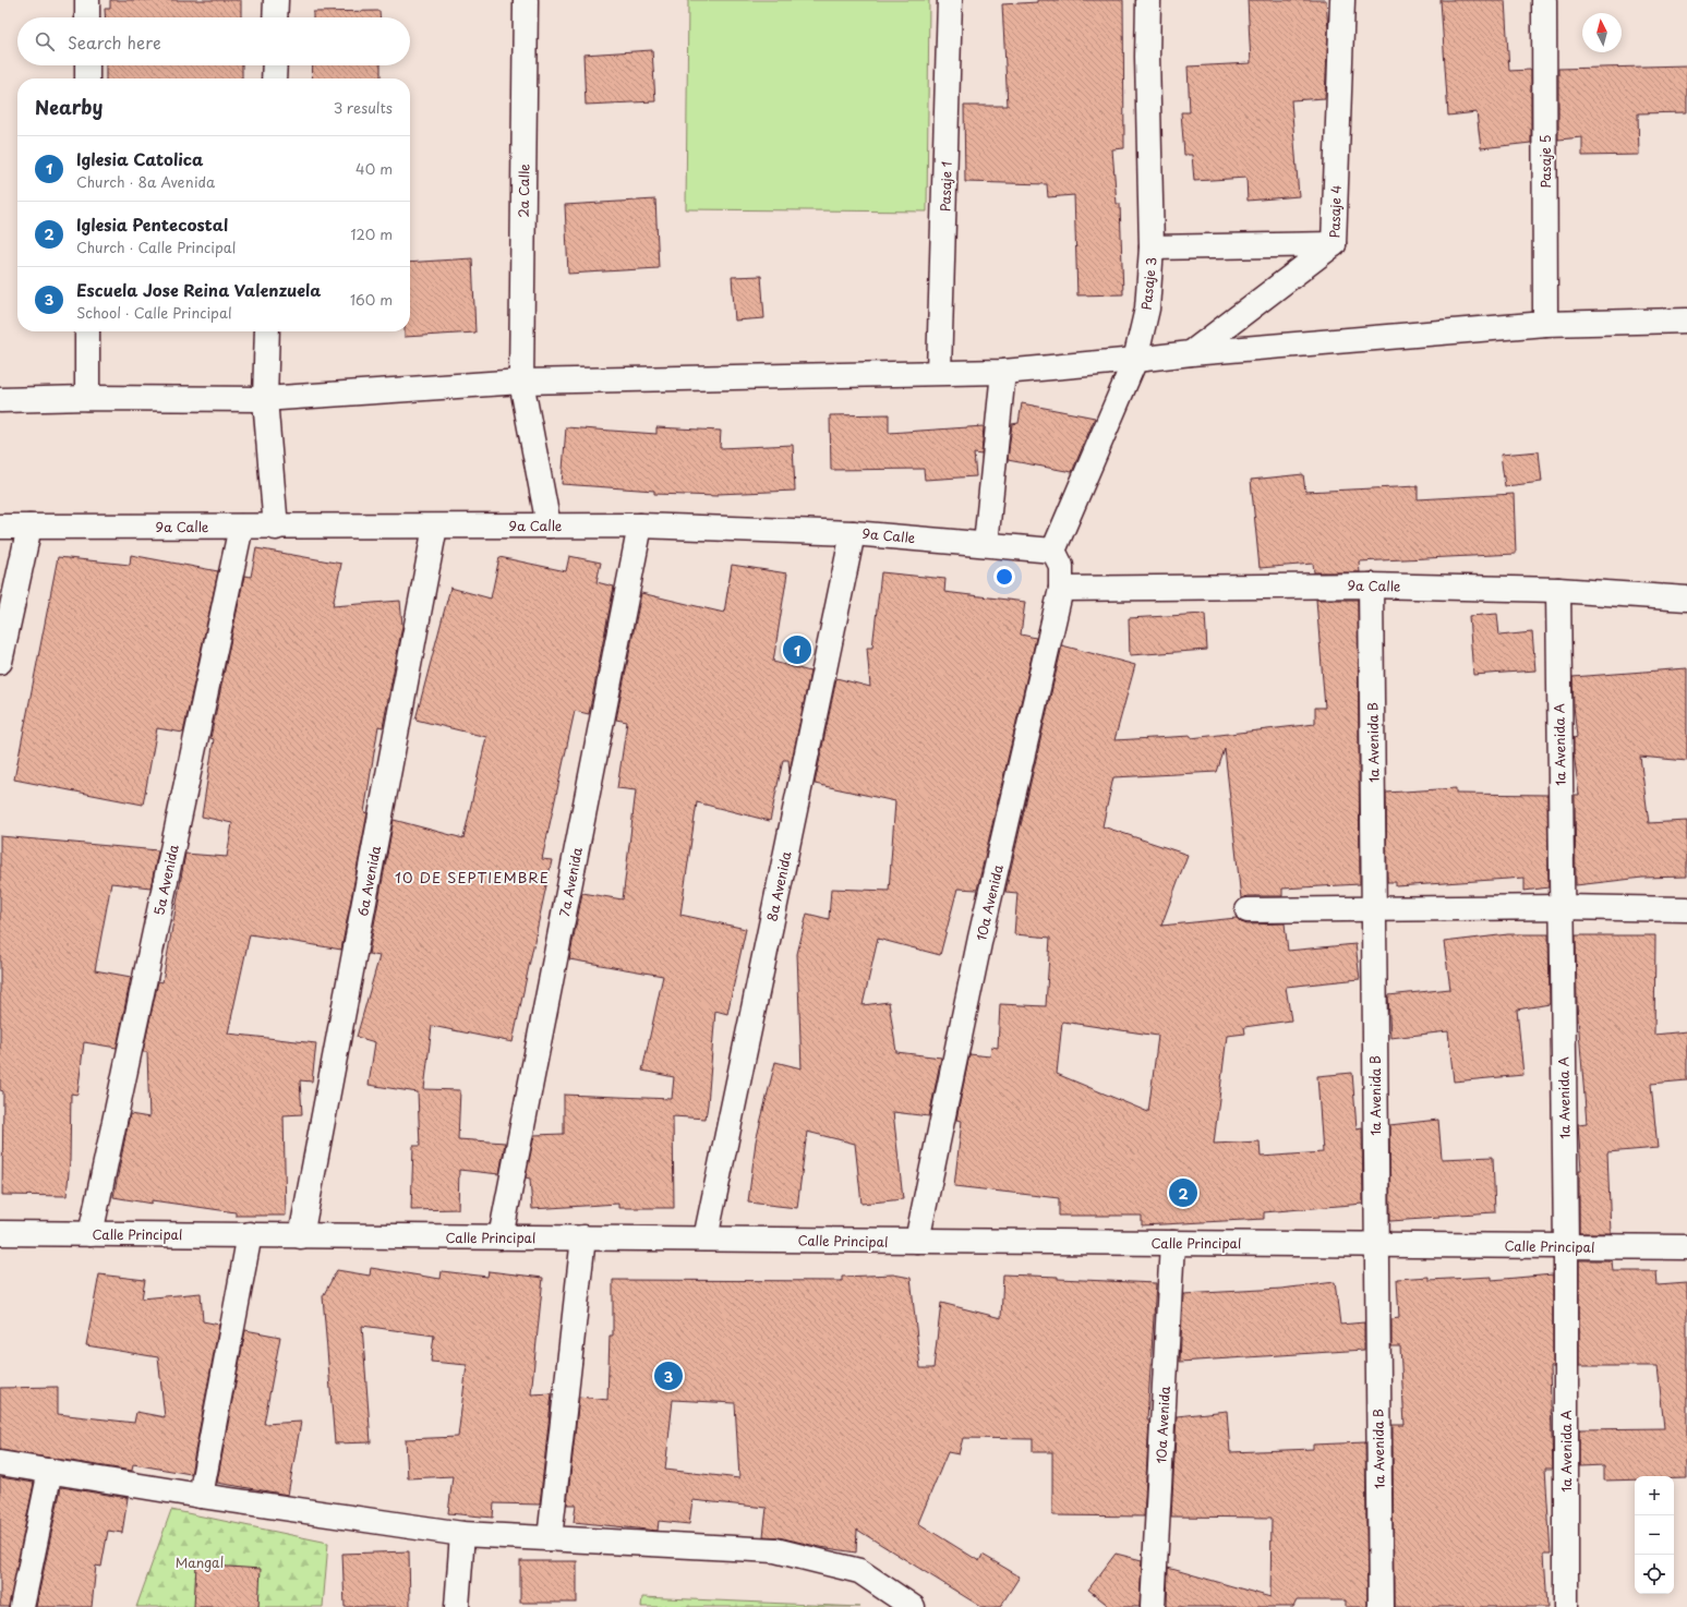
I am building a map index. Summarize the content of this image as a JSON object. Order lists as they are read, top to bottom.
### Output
{
  "streets": {
    "street": [
      "Pasaje 5",
      "Pasaje 1",
      "2a Calle",
      "Pasaje 4",
      "Pasaje 3",
      "9a Calle",
      "1a Avenida B",
      "1a Avenida A",
      "5a Avenida",
      "6a Avenida",
      "7a Avenida",
      "8a Avenida",
      "10a Avenida",
      "Calle Principal"
    ]
  },
  "crossings": [
    ["2a Calle", "9a Calle"],
    ["Pasaje 3", "9a Calle"],
    ["Pasaje 3", "10a Avenida"],
    ["9a Calle", "1a Avenida B"],
    ["9a Calle", "1a Avenida A"],
    ["9a Calle", "5a Avenida"],
    ["9a Calle", "6a Avenida"],
    ["9a Calle", "7a Avenida"],
    ["9a Calle", "8a Avenida"],
    ["9a Calle", "10a Avenida"],
    ["1a Avenida B", "Calle Principal"],
    ["1a Avenida A", "Calle Principal"],
    ["5a Avenida", "Calle Principal"],
    ["6a Avenida", "Calle Principal"],
    ["7a Avenida", "Calle Principal"],
    ["8a Avenida", "Calle Principal"],
    ["10a Avenida", "Calle Principal"]
  ],
  "districts": ["10 DE SEPTIEMBRE"],
  "parks": ["Mangal"],
  "north": "top",
  "page": {
    "search": "Search here",
    "heading": ["Nearby", "3 results"],
    "list": [
      {
        "mark": "1",
        "name": "Iglesia Catolica",
        "note": "Church · 8a Avenida",
        "value": "40 m"
      },
      {
        "mark": "2",
        "name": "Iglesia Pentecostal",
        "note": "Church · Calle Principal",
        "value": "120 m"
      },
      {
        "mark": "3",
        "name": "Escuela Jose Reina Valenzuela",
        "note": "School · Calle Principal",
        "value": "160 m"
      }
    ],
    "pins": ["1", "2", "3"],
    "map_buttons": ["+", "−"]
  }
}
